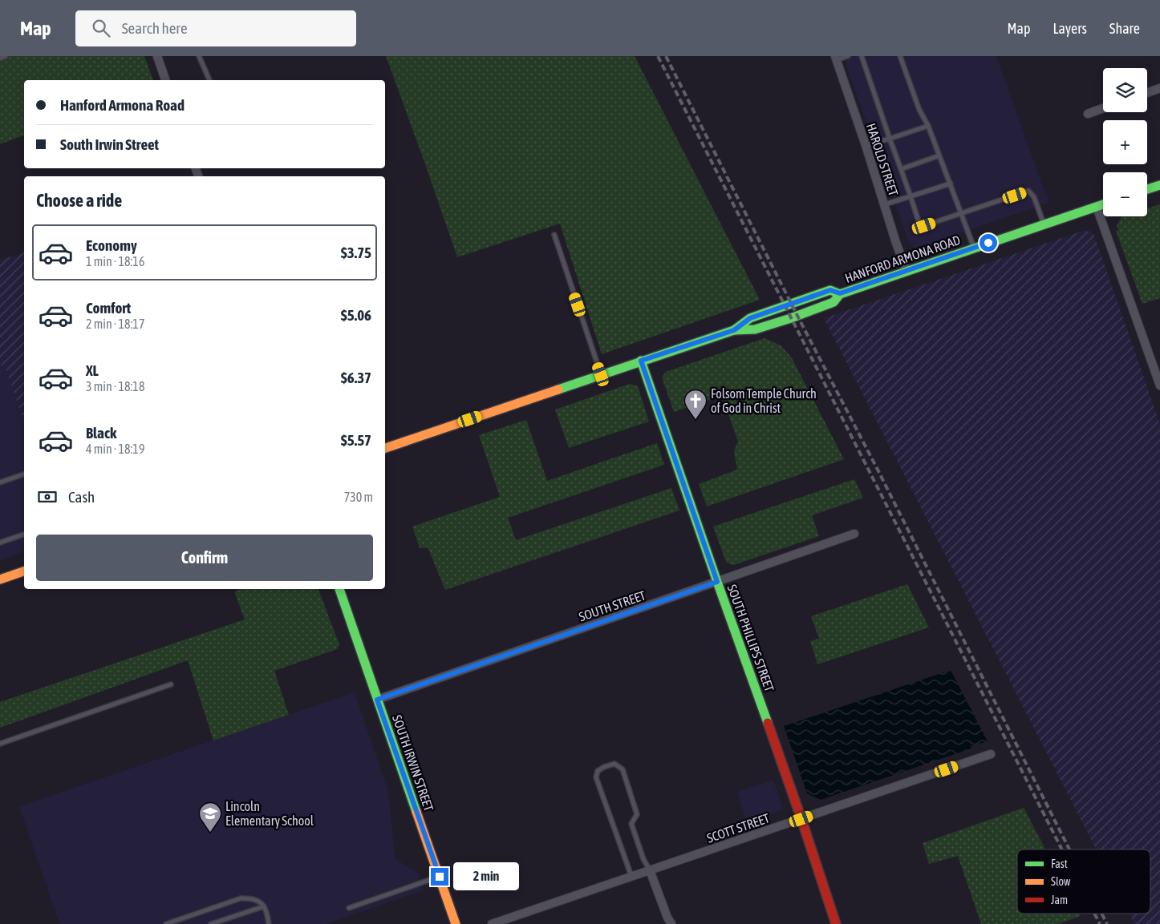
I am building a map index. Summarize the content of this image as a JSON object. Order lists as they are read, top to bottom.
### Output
{
  "streets": {
    "street": [
      "HAROLD STREET",
      "HANFORD ARMONA ROAD",
      "SOUTH STREET",
      "SOUTH PHILLIPS STREET",
      "SOUTH IRWIN STREET",
      "SCOTT STREET"
    ]
  },
  "crossings": [
    ["HAROLD STREET", "HANFORD ARMONA ROAD"],
    ["SOUTH STREET", "SOUTH PHILLIPS STREET"],
    ["SOUTH STREET", "SOUTH IRWIN STREET"],
    ["SOUTH PHILLIPS STREET", "SCOTT STREET"]
  ],
  "places": {
    "church": ["Folsom Temple Church of God in Christ"],
    "school or university": ["Lincoln Elementary School"]
  },
  "legend": ["Fast", "Slow", "Jam"],
  "page": {
    "header": "Map",
    "search": "Search here",
    "nav": ["Map", "Layers", "Share"],
    "map_buttons": ["+", "−"],
    "banner": ["Hanford Armona Road", "South Irwin Street"],
    "heading": "Choose a ride",
    "list": [
      {
        "name": "Economy",
        "note": "1 min · 18:16",
        "value": "$3.75"
      },
      {
        "name": "Comfort",
        "note": "2 min · 18:17",
        "value": "$5.06"
      },
      {
        "name": "XL",
        "note": "3 min · 18:18",
        "value": "$6.37"
      },
      {
        "name": "Black",
        "note": "4 min · 18:19",
        "value": "$5.57"
      }
    ],
    "pay": ["Cash", "730 m"],
    "buttons": "Confirm",
    "bubble": "2 min"
  }
}
